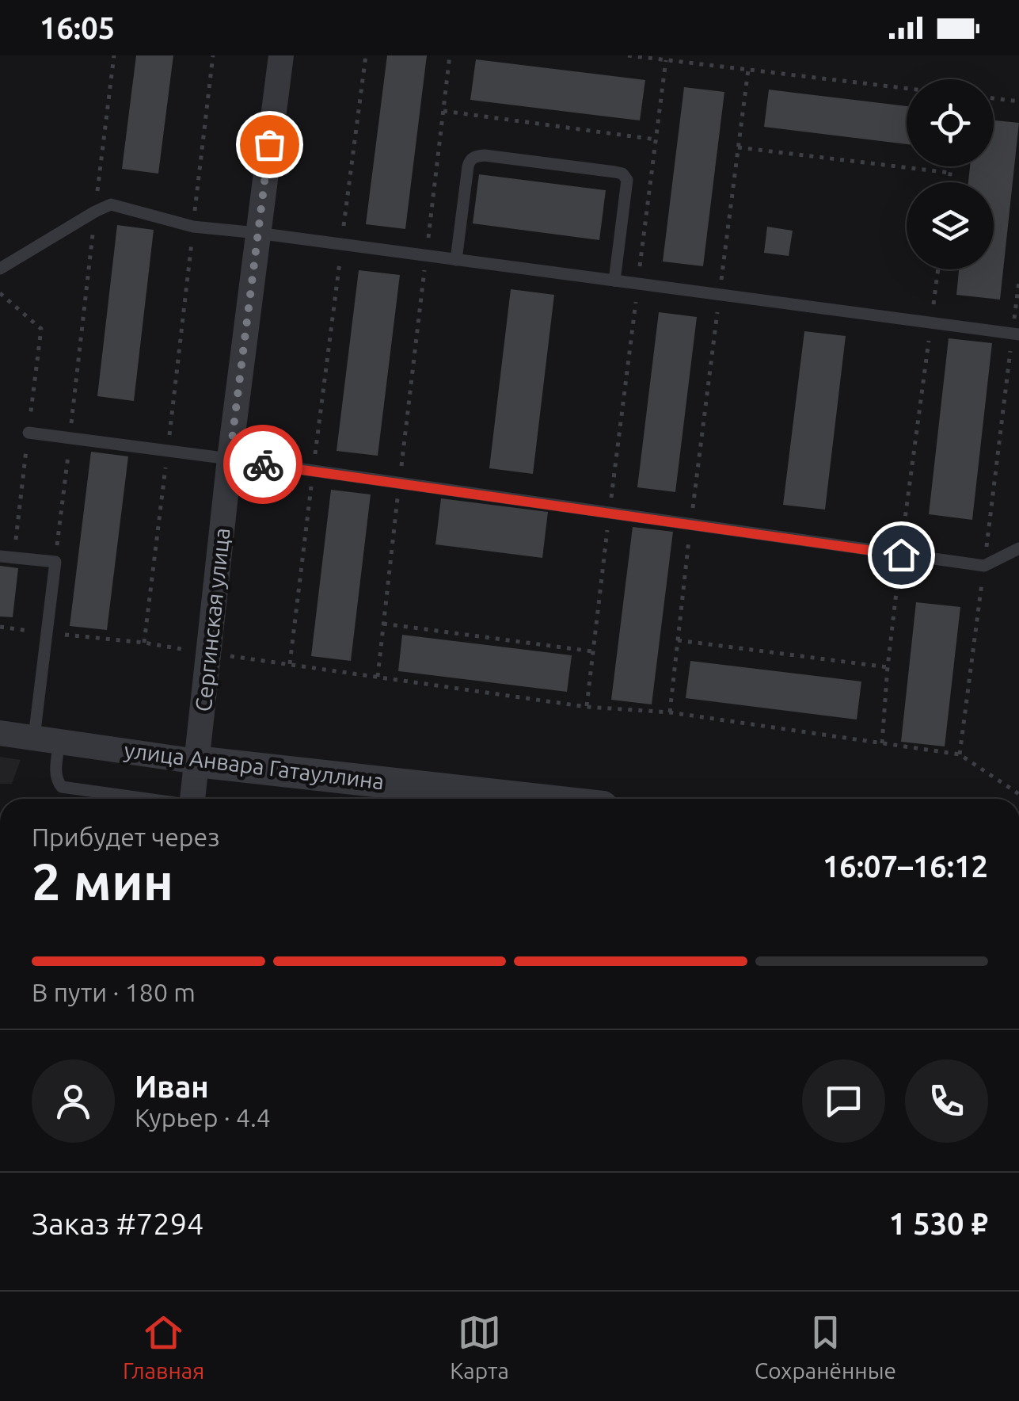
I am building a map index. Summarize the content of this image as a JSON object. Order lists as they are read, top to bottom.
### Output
{
  "streets": {
    "street": ["Сергинская улица", "улица Анвара Гатауллина"]
  },
  "crossings": [
    ["Сергинская улица", "улица Анвара Гатауллина"]
  ],
  "page": {
    "status": "16:05",
    "heading": ["2 мин", "Прибудет через", "16:07–16:12"],
    "panel": [
      "Иван",
      "Курьер · 4.4",
      "Заказ #7294",
      "1 530 ₽"
    ],
    "bar": "В пути · 180 m",
    "tabs": ["Главная", "Карта", "Сохранённые"]
  }
}
